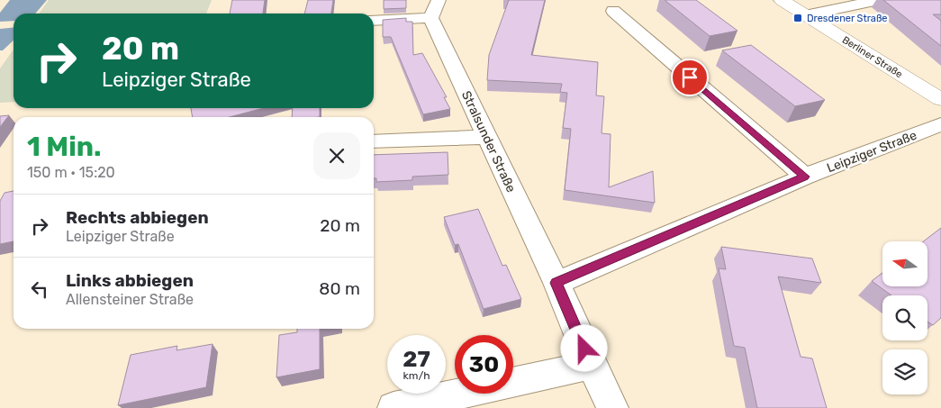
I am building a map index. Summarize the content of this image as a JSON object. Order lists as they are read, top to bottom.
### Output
{
  "streets": {
    "main road": ["Berliner Straße"],
    "street": ["Stralsunder Straße", "Leipziger Straße"]
  },
  "crossings": [
    ["Stralsunder Straße", "Leipziger Straße"]
  ],
  "places": {
    "transit": ["Dresdener Straße"]
  },
  "north": "left",
  "page": {
    "turn": ["20 m", "Leipziger Straße"],
    "heading": ["1 Min.", "150 m · 15:20"],
    "list": [
      {
        "name": "Rechts abbiegen",
        "note": "Leipziger Straße",
        "value": "20 m"
      },
      {
        "name": "Links abbiegen",
        "note": "Allensteiner Straße",
        "value": "80 m"
      }
    ],
    "speed": "27 km/h",
    "limit": "30"
  }
}
